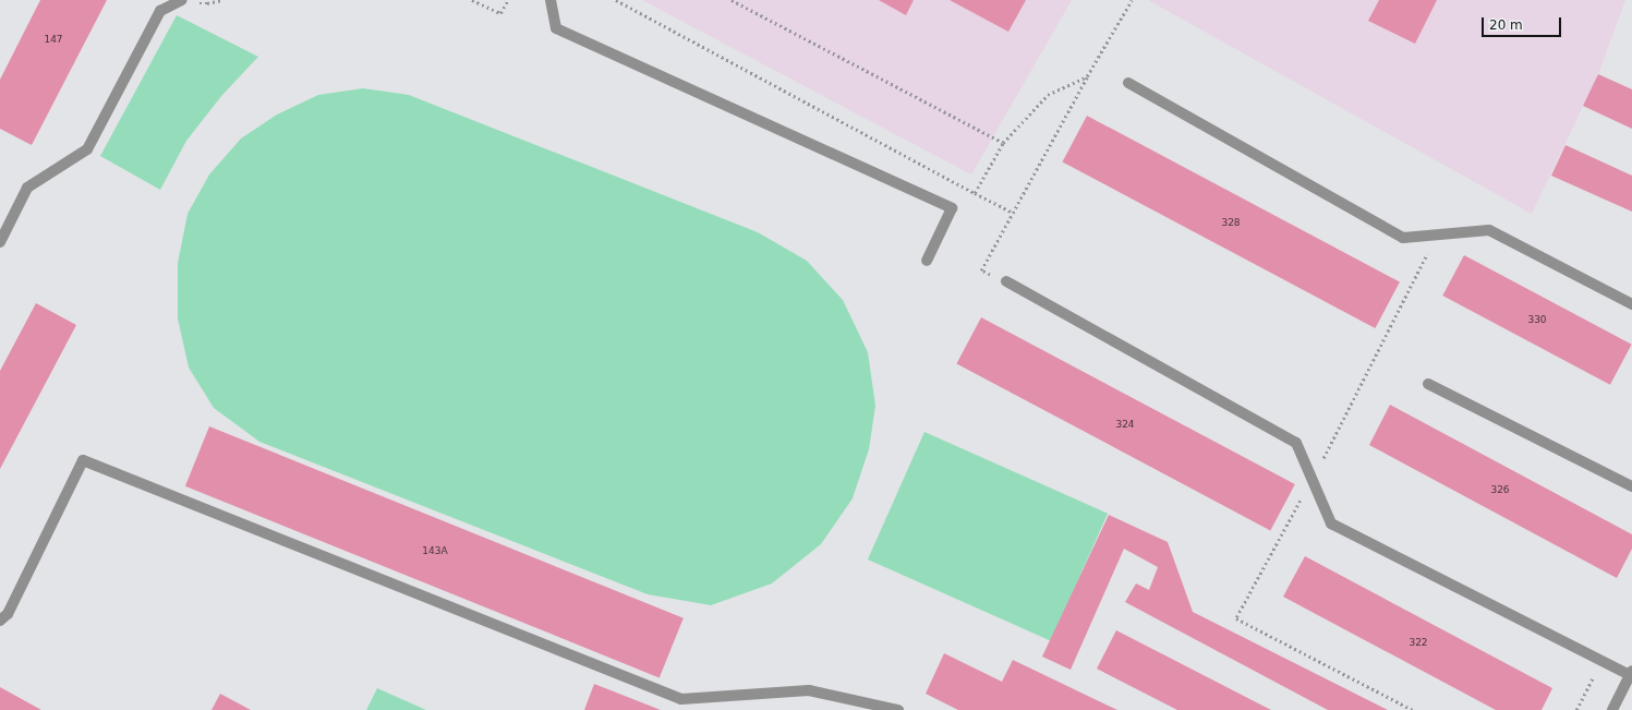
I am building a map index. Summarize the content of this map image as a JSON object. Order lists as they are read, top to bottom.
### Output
{
  "house_numbers": [
    "147",
    "328",
    "330",
    "324",
    "326",
    "143А",
    "322"
  ],
  "scale_bar": "20 m"
}
